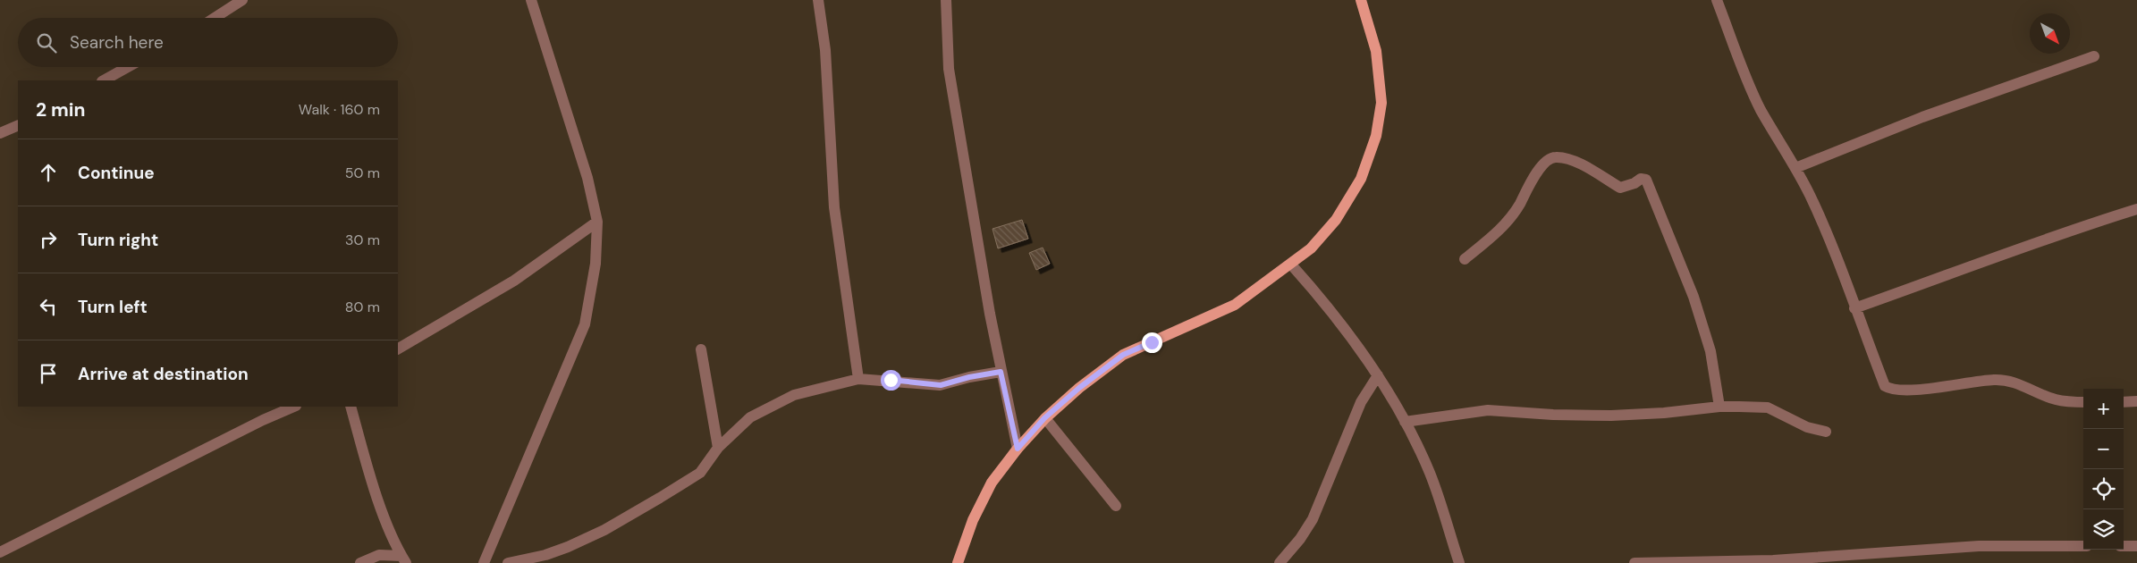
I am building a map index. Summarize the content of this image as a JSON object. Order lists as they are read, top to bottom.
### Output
{
  "north": "bottom right",
  "page": {
    "search": "Search here",
    "heading": ["2 min", "Walk · 160 m"],
    "list": [
      ["Continue", "50 m"],
      ["Turn right", "30 m"],
      ["Turn left", "80 m"],
      "Arrive at destination"
    ],
    "map_buttons": ["+", "−"]
  }
}
